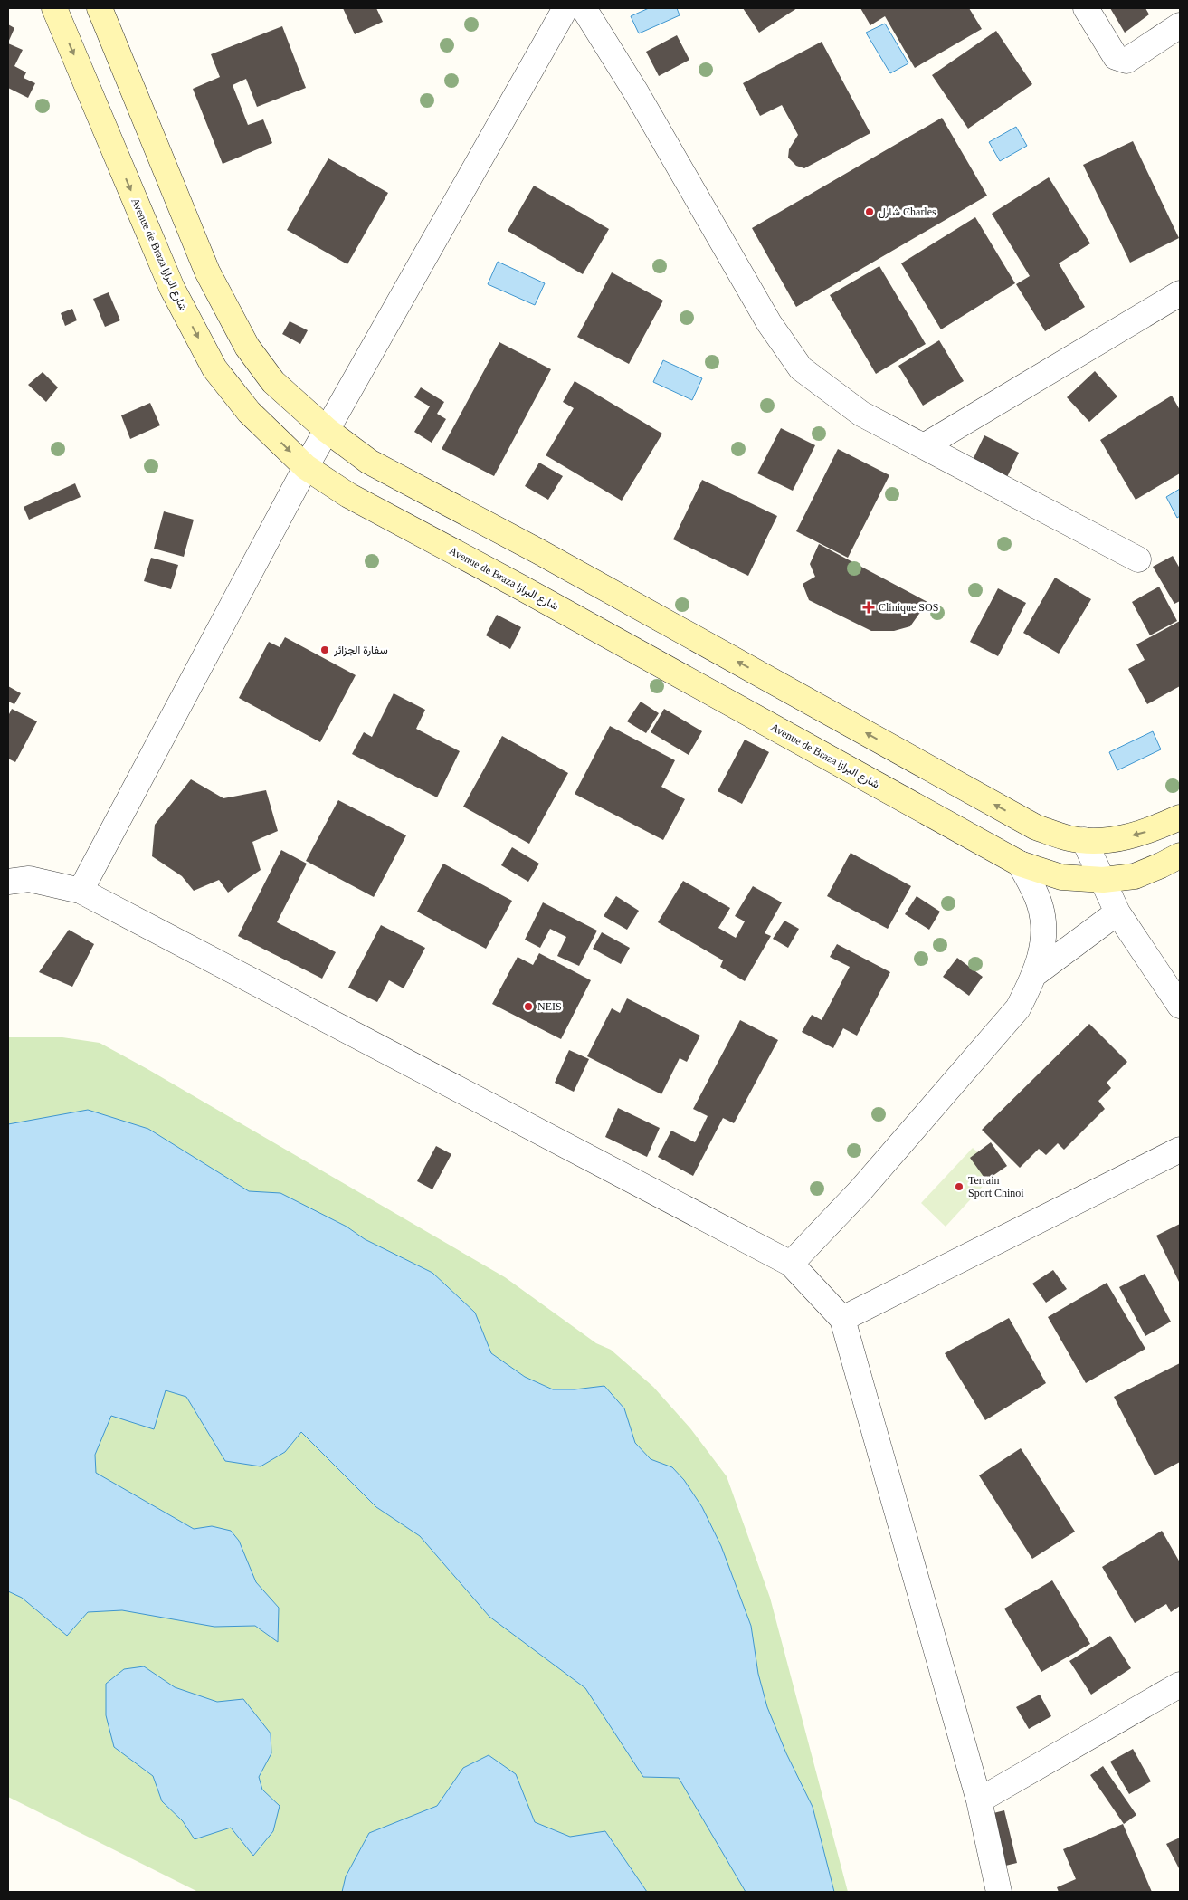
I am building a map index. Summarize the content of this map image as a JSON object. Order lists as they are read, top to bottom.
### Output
{
  "streets": {
    "main road": ["Avenue de Braza شارع البرازا"]
  },
  "places": {
    "other": [
      "شارل Charles",
      "سفارة الجزائر",
      "NEIS",
      "Terrain Sport Chinoi"
    ],
    "health": ["Clinique SOS"]
  }
}
